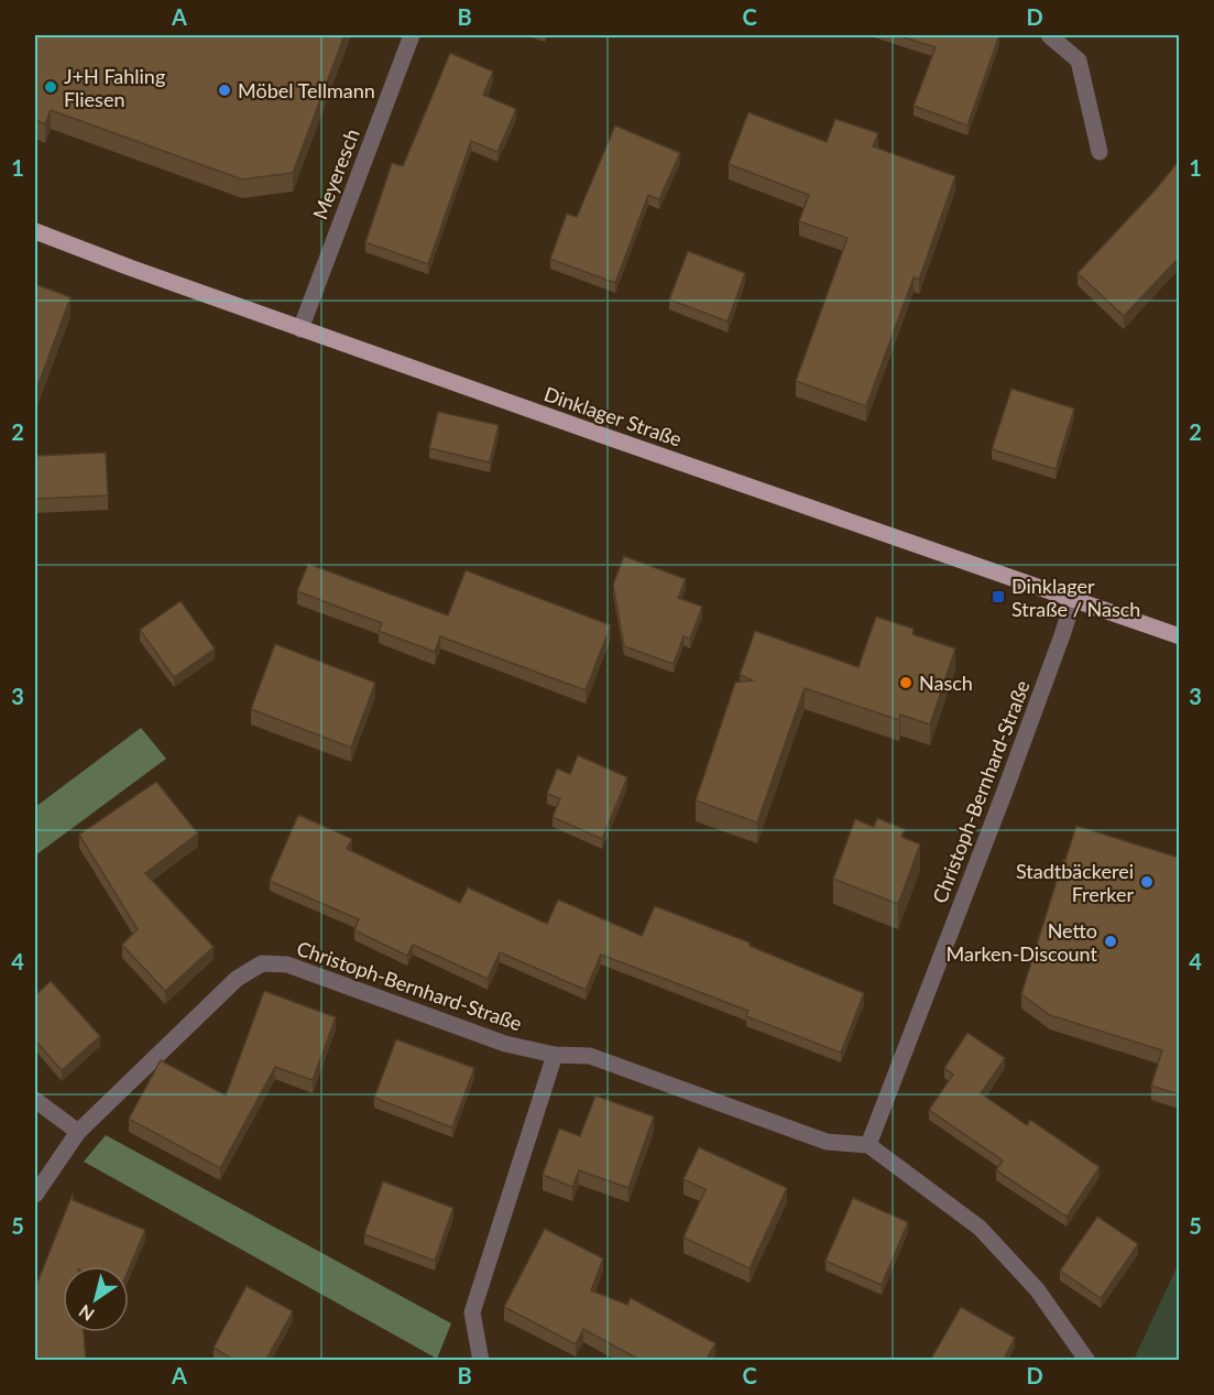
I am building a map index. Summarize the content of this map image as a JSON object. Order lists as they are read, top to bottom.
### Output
{
  "streets": {
    "main road": ["Dinklager Straße"],
    "street": ["Meyeresch", "Christoph-Bernhard-Straße"]
  },
  "crossings": [
    ["Meyeresch", "Dinklager Straße"],
    ["Dinklager Straße", "Christoph-Bernhard-Straße"]
  ],
  "places": {
    "other": [
      "J+H Fahling Fliesen",
      "Möbel Tellmann",
      "Nasch",
      "Stadtbäckerei Frerker",
      "Netto Marken-Discount"
    ],
    "transit": ["Dinklager Straße / Nasch"]
  },
  "north": "bottom left",
  "grid": {
    "columns": [
      "A",
      "B",
      "C",
      "D"
    ],
    "rows": [
      "1",
      "2",
      "3",
      "4",
      "5"
    ]
  }
}
